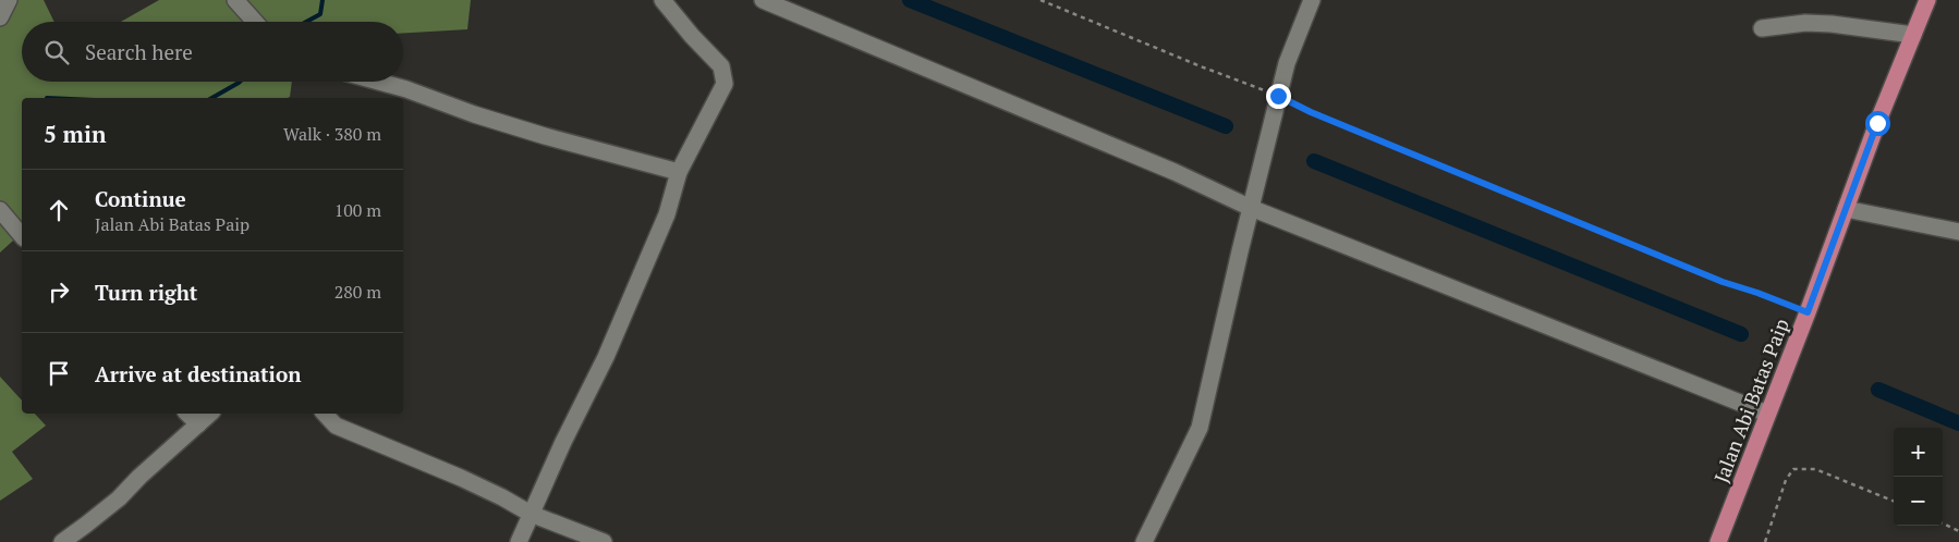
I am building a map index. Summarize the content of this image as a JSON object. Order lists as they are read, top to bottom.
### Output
{
  "streets": {
    "main road": ["Jalan Abi Batas Paip"]
  },
  "page": {
    "search": "Search here",
    "heading": ["5 min", "Walk · 380 m"],
    "list": [
      ["Continue", "Jalan Abi Batas Paip", "100 m"],
      ["Turn right", "280 m"],
      "Arrive at destination"
    ],
    "map_buttons": ["+", "−"]
  }
}
